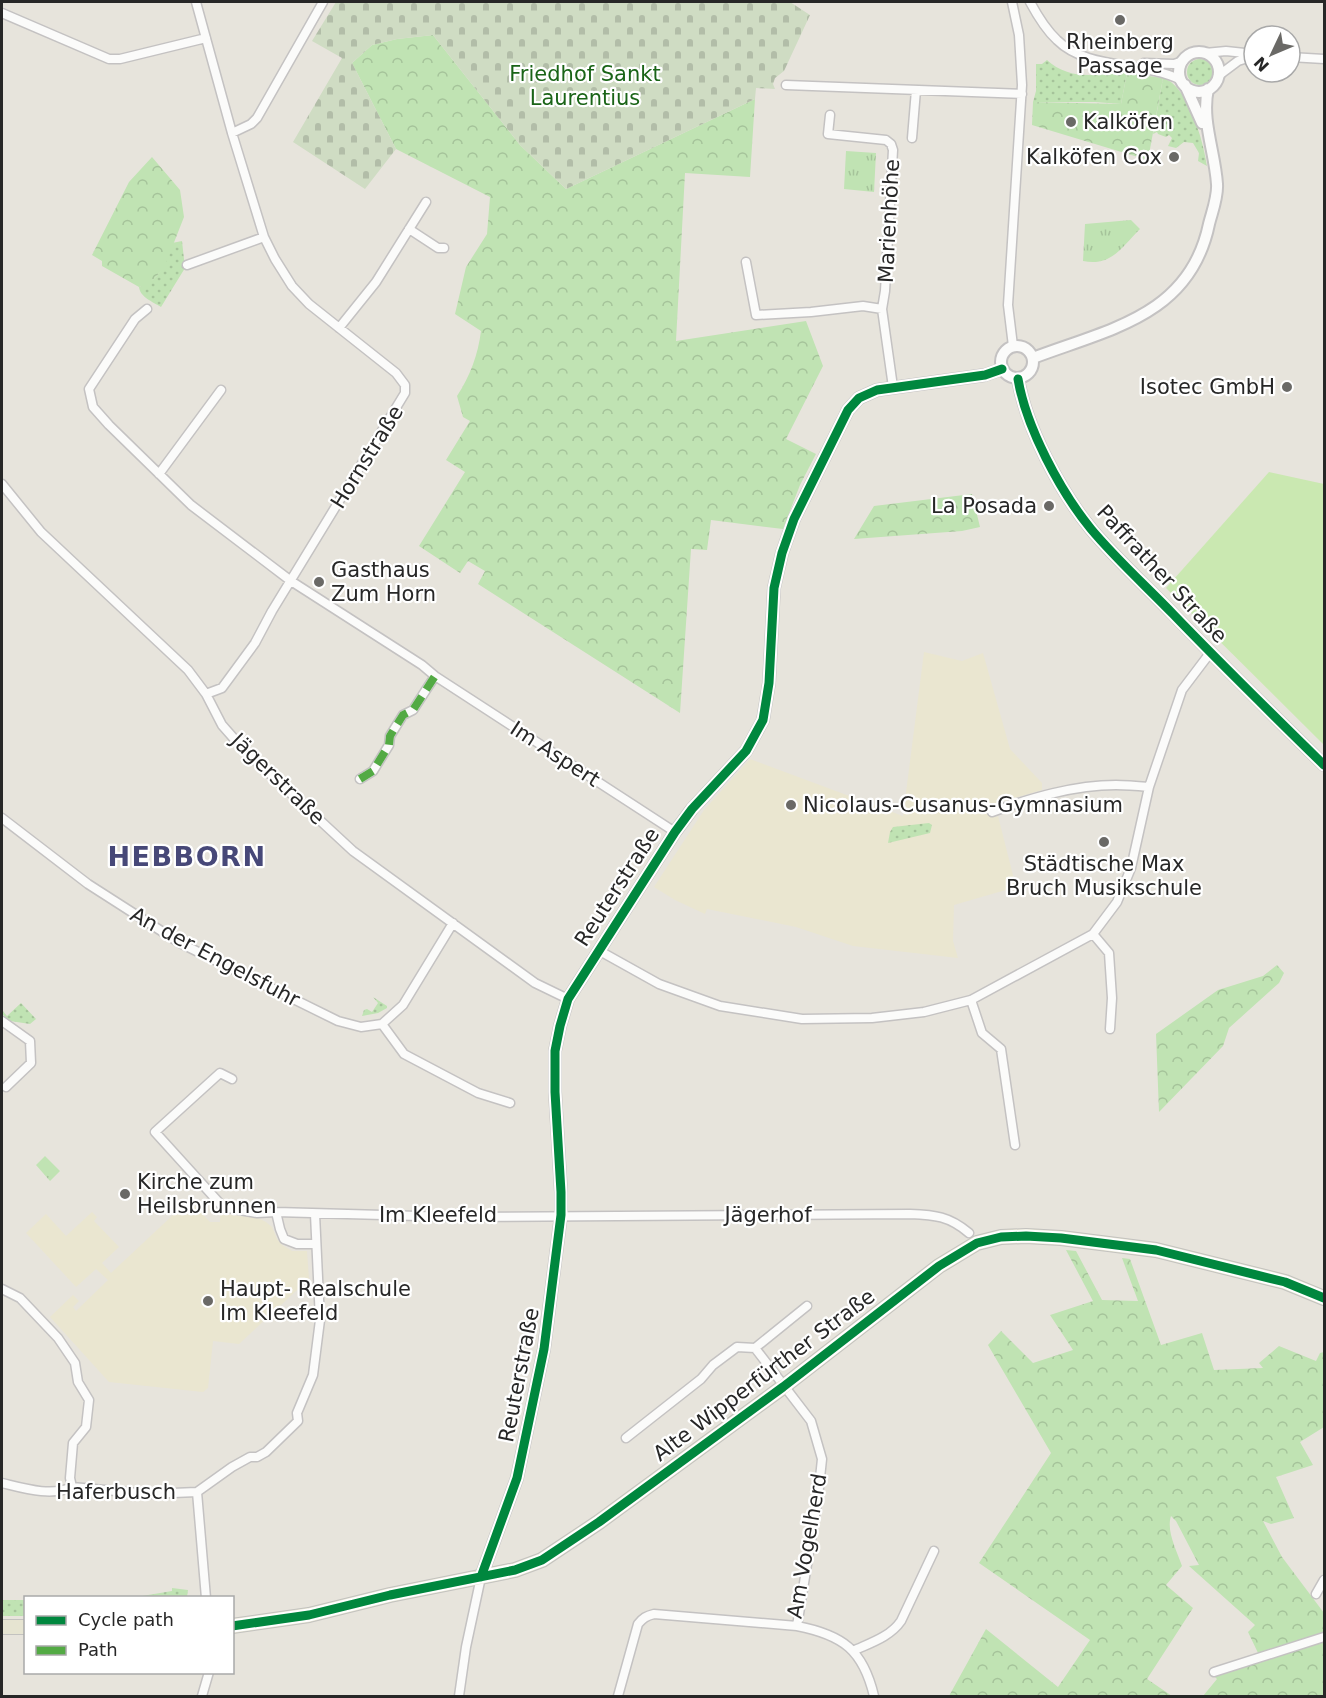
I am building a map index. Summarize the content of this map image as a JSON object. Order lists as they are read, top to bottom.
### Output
{
  "streets": {
    "main road": ["Alte Wipperfürther Straße"],
    "street": [
      "Marienhöhe",
      "Hornstraße",
      "Paffrather Straße",
      "Im Aspert",
      "Jägerstraße",
      "Reuterstraße",
      "An der Engelsfuhr",
      "Im Kleefeld",
      "Jägerhof",
      "Haferbusch",
      "Am Vogelherd"
    ]
  },
  "crossings": [
    ["Marienhöhe", "Reuterstraße"],
    ["Hornstraße", "Im Aspert"],
    ["Hornstraße", "Jägerstraße"],
    ["Paffrather Straße", "Reuterstraße"],
    ["Im Aspert", "Reuterstraße"],
    ["Jägerstraße", "Reuterstraße"],
    ["Reuterstraße", "Im Kleefeld"],
    ["Reuterstraße", "Jägerhof"],
    ["Reuterstraße", "Alte Wipperfürther Straße"],
    ["Im Kleefeld", "Jägerhof"],
    ["Alte Wipperfürther Straße", "Am Vogelherd"]
  ],
  "districts": ["HEBBORN"],
  "parks": ["Friedhof Sankt Laurentius"],
  "places": [
    "Rheinberg Passage",
    "Kalköfen",
    "Kalköfen Cox",
    "Isotec GmbH",
    "La Posada",
    "Gasthaus Zum Horn",
    "Nicolaus-Cusanus-Gymnasium",
    "Städtische Max Bruch Musikschule",
    "Kirche zum Heilsbrunnen",
    "Haupt- Realschule Im Kleefeld"
  ],
  "legend": ["Cycle path", "Path"],
  "north": "bottom left"
}
